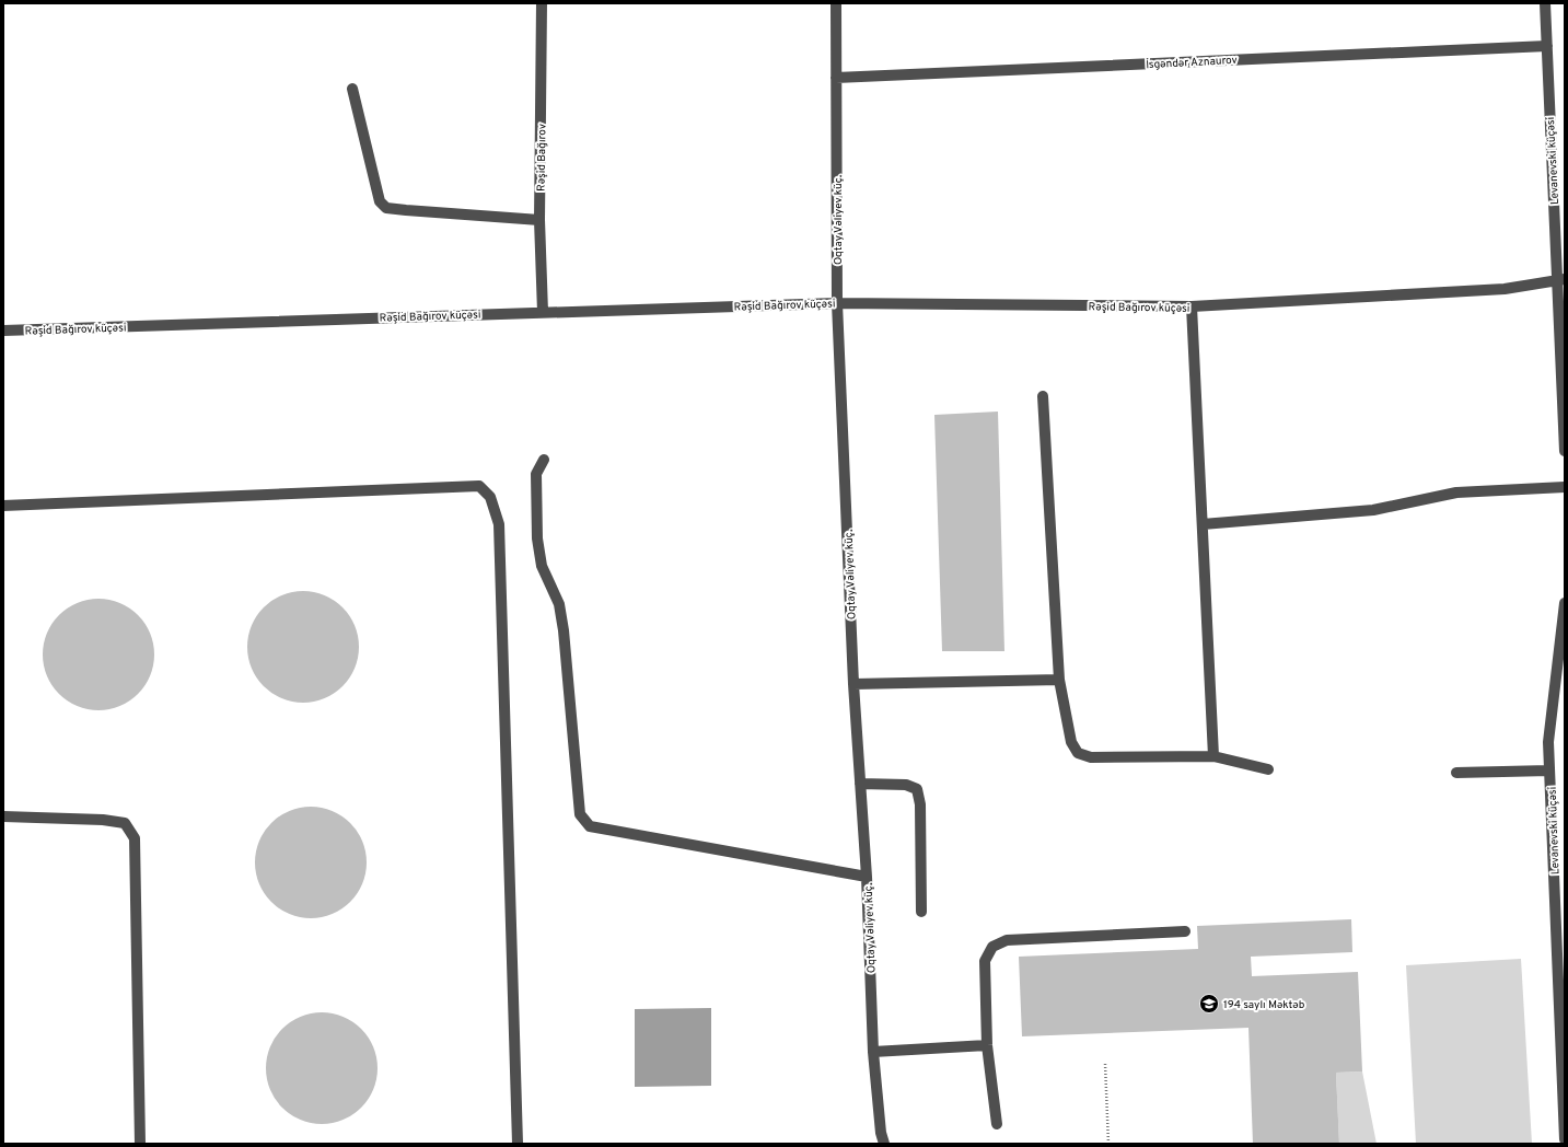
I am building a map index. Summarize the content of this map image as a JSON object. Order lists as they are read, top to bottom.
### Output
{
  "streets": {
    "street": [
      "İsgəndər Aznaurov",
      "Rəşid Bağırov",
      "Levanevski küçəsi",
      "Oqtay Vəliyev küç.",
      "Rəşid Bağırov küçəsi"
    ]
  },
  "crossings": [
    ["İsgəndər Aznaurov", "Levanevski küçəsi"],
    ["İsgəndər Aznaurov", "Oqtay Vəliyev küç."],
    ["Rəşid Bağırov", "Rəşid Bağırov küçəsi"],
    ["Levanevski küçəsi", "Rəşid Bağırov küçəsi"],
    ["Oqtay Vəliyev küç.", "Rəşid Bağırov küçəsi"]
  ],
  "places": {
    "school or university": ["194 saylı Məktəb"]
  }
}
